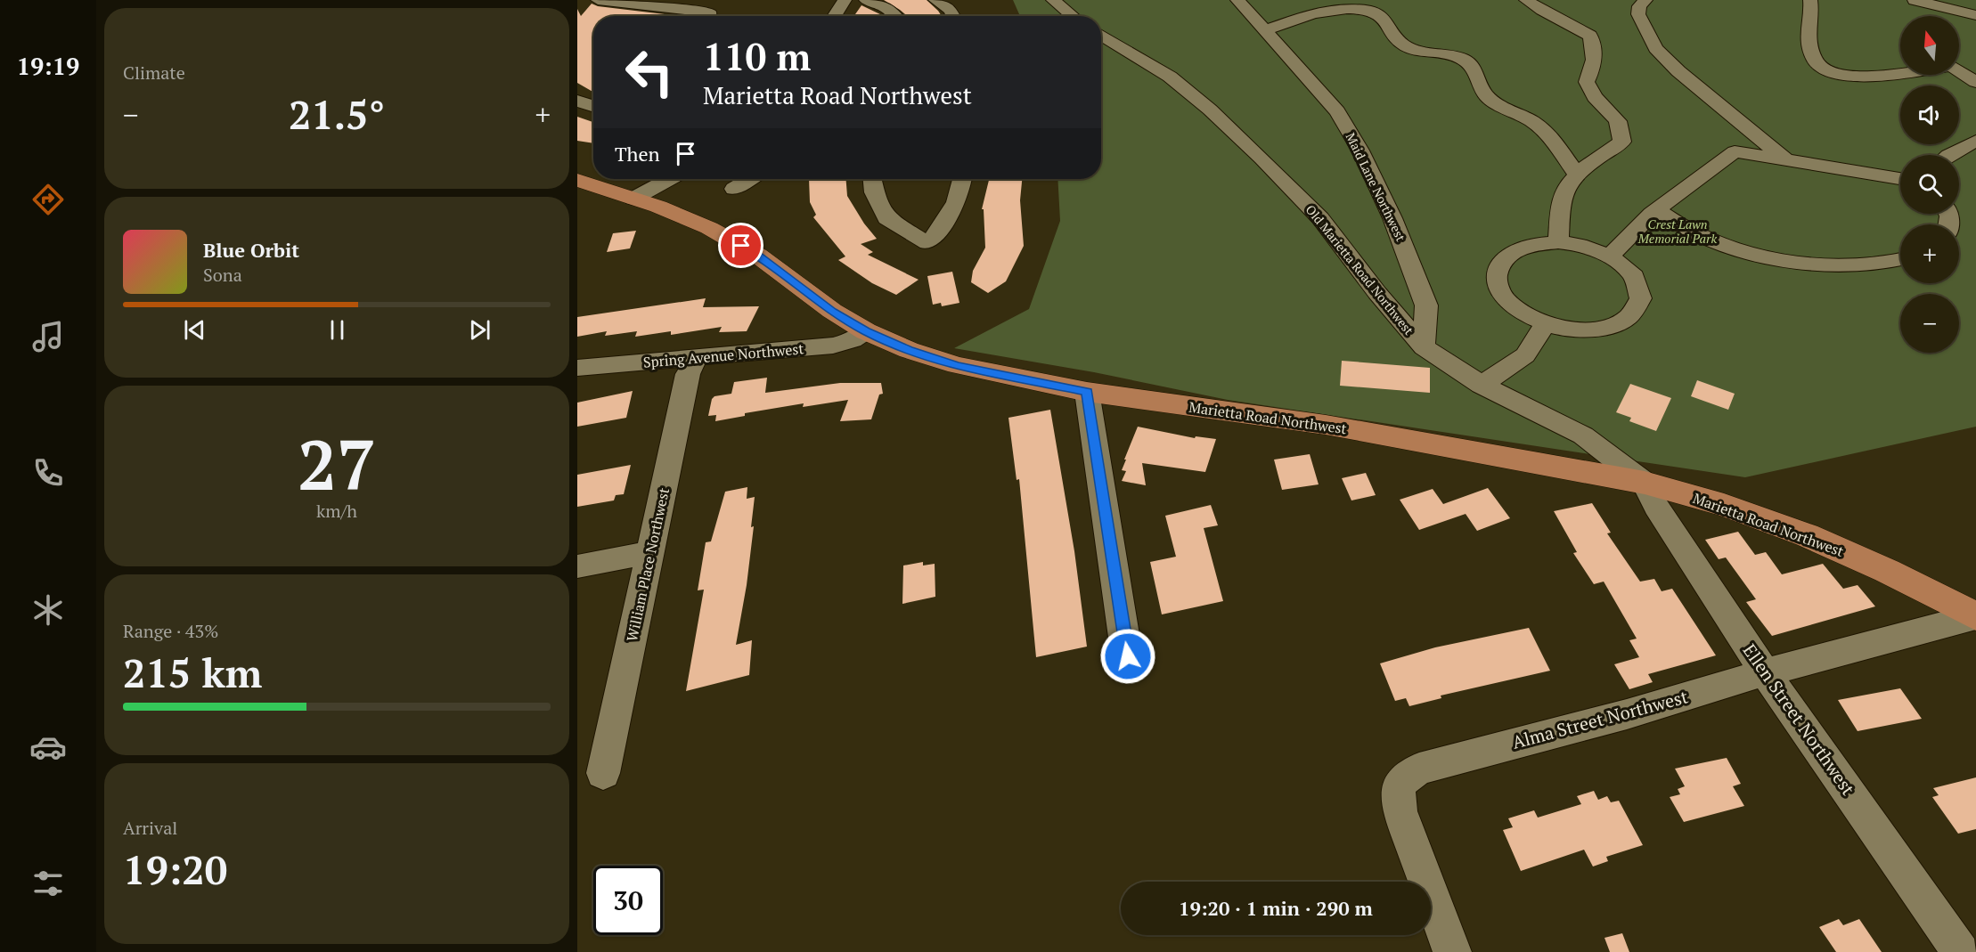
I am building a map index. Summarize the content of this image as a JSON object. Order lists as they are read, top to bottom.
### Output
{
  "streets": {
    "main road": ["Marietta Road Northwest"],
    "street": [
      "Maid Lane Northwest",
      "Old Marietta Road Northwest",
      "Spring Avenue Northwest",
      "William Place Northwest",
      "Alma Street Northwest",
      "Ellen Street Northwest"
    ]
  },
  "crossings": [
    ["Maid Lane Northwest", "Old Marietta Road Northwest"],
    ["Old Marietta Road Northwest", "Marietta Road Northwest"],
    ["Old Marietta Road Northwest", "Ellen Street Northwest"],
    ["Spring Avenue Northwest", "Marietta Road Northwest"],
    ["Spring Avenue Northwest", "William Place Northwest"],
    ["Marietta Road Northwest", "Alma Street Northwest"],
    ["Marietta Road Northwest", "Ellen Street Northwest"],
    ["Alma Street Northwest", "Ellen Street Northwest"]
  ],
  "parks": ["Crest Lawn Memorial Park"],
  "north": "top",
  "page": {
    "tabs": "19:19",
    "tile": [
      "Climate",
      ["27", "km/h"],
      ["Range · 43%", "215 km"],
      ["Arrival", "19:20"]
    ],
    "map_buttons": ["+", "−"],
    "turn": ["110 m", "Marietta Road Northwest"],
    "heat": ["−", "21.5°", "+"],
    "then": "Then",
    "song": ["Blue Orbit", "Sona"],
    "limit": "30",
    "trip": "19:20 · 1 min · 290 m"
  }
}
